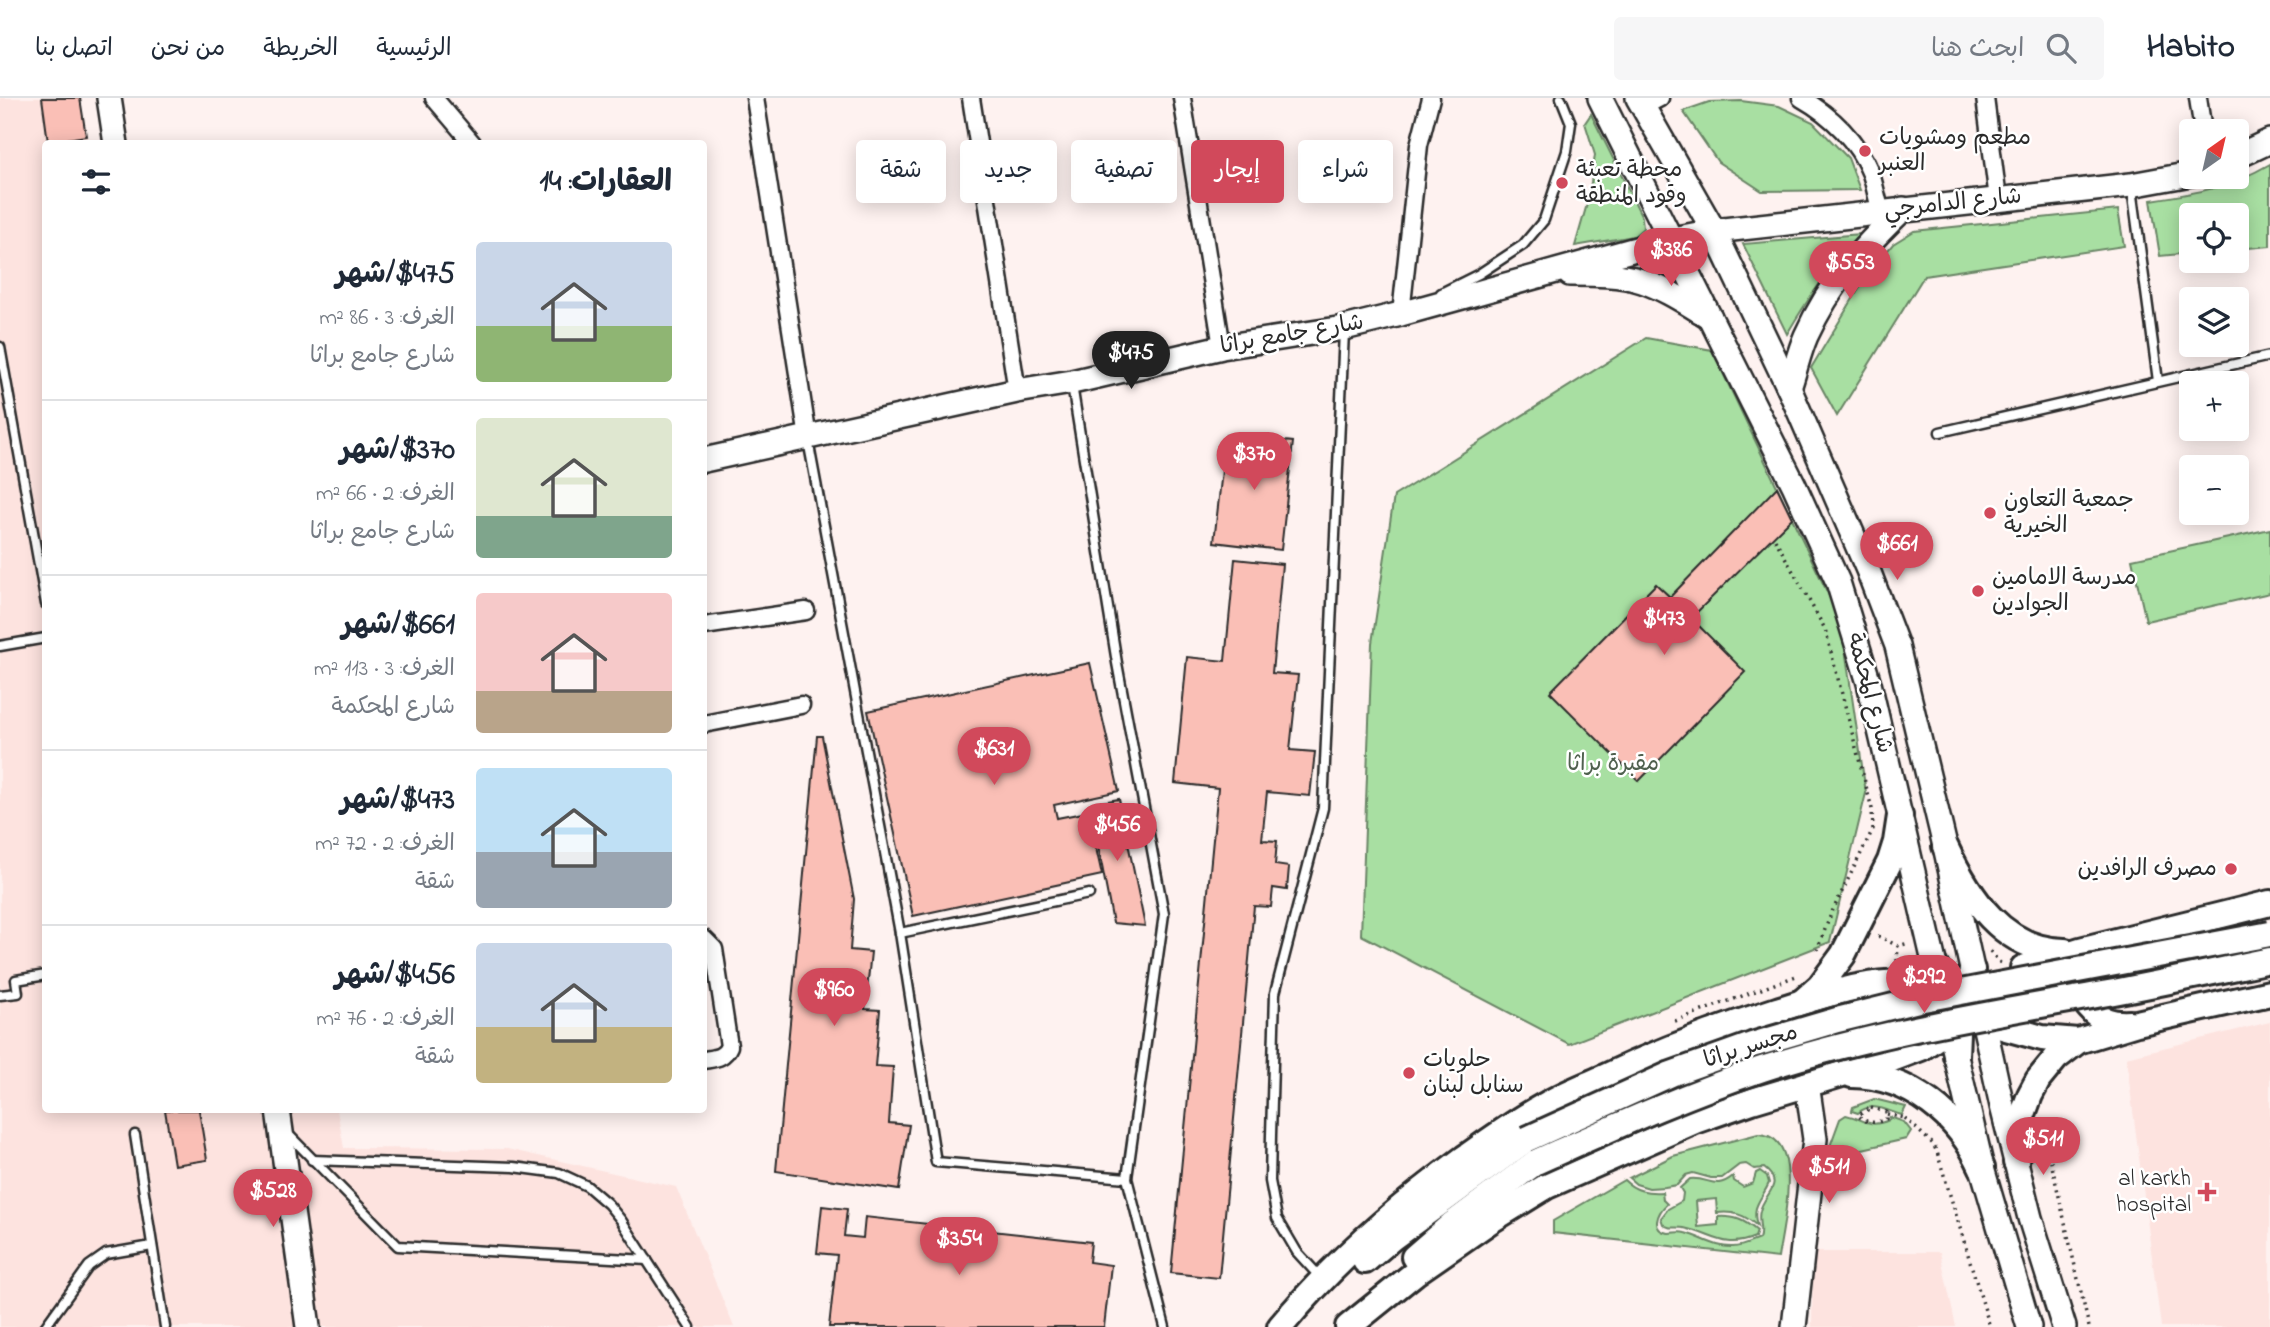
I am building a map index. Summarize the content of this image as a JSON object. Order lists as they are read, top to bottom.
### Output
{
  "streets": {
    "main road": [
      "شارع الدامرجي",
      "شارع جامع براثا",
      "شارع المحكمة",
      "مجسر براثا"
    ]
  },
  "crossings": [
    ["شارع الدامرجي", "شارع جامع براثا"],
    ["شارع الدامرجي", "شارع المحكمة"],
    ["شارع جامع براثا", "شارع المحكمة"]
  ],
  "parks": ["مقبرة براثا"],
  "places": {
    "other": [
      "مطعم ومشويات العنبر",
      "محطة تعبئة وقود المنطقة",
      "جمعية التعاون الخيرية",
      "مدرسة الامامين الجوادين",
      "مصرف الرافدين",
      "حلويات سنابل لبنان"
    ],
    "health": ["al karkh hospital"]
  },
  "north": "top right",
  "page": {
    "header": "Habito",
    "search": "ابحث هنا",
    "nav": [
      "الرئيسية",
      "الخريطة",
      "من نحن",
      "اتصل بنا"
    ],
    "map_buttons": ["+", "−"],
    "chip": [
      "شراء",
      "إيجار",
      "تصفية",
      "جديد",
      "شقة"
    ],
    "heading": "العقارات: 14",
    "list": [
      {
        "name": "$475/شهر",
        "note": "الغرف: 3 · 86 m² · شارع جامع براثا"
      },
      {
        "name": "$370/شهر",
        "note": "الغرف: 2 · 66 m² · شارع جامع براثا"
      },
      {
        "name": "$661/شهر",
        "note": "الغرف: 3 · 113 m² · شارع المحكمة"
      },
      {
        "name": "$473/شهر",
        "note": "الغرف: 2 · 72 m² · شقة"
      },
      {
        "name": "$456/شهر",
        "note": "الغرف: 2 · 76 m² · شقة"
      }
    ],
    "price": [
      "$386",
      "$553",
      "$475",
      "$370",
      "$661",
      "$473",
      "$631",
      "$456",
      "$292",
      "$960",
      "$511",
      "$511",
      "$528",
      "$354"
    ]
  }
}
